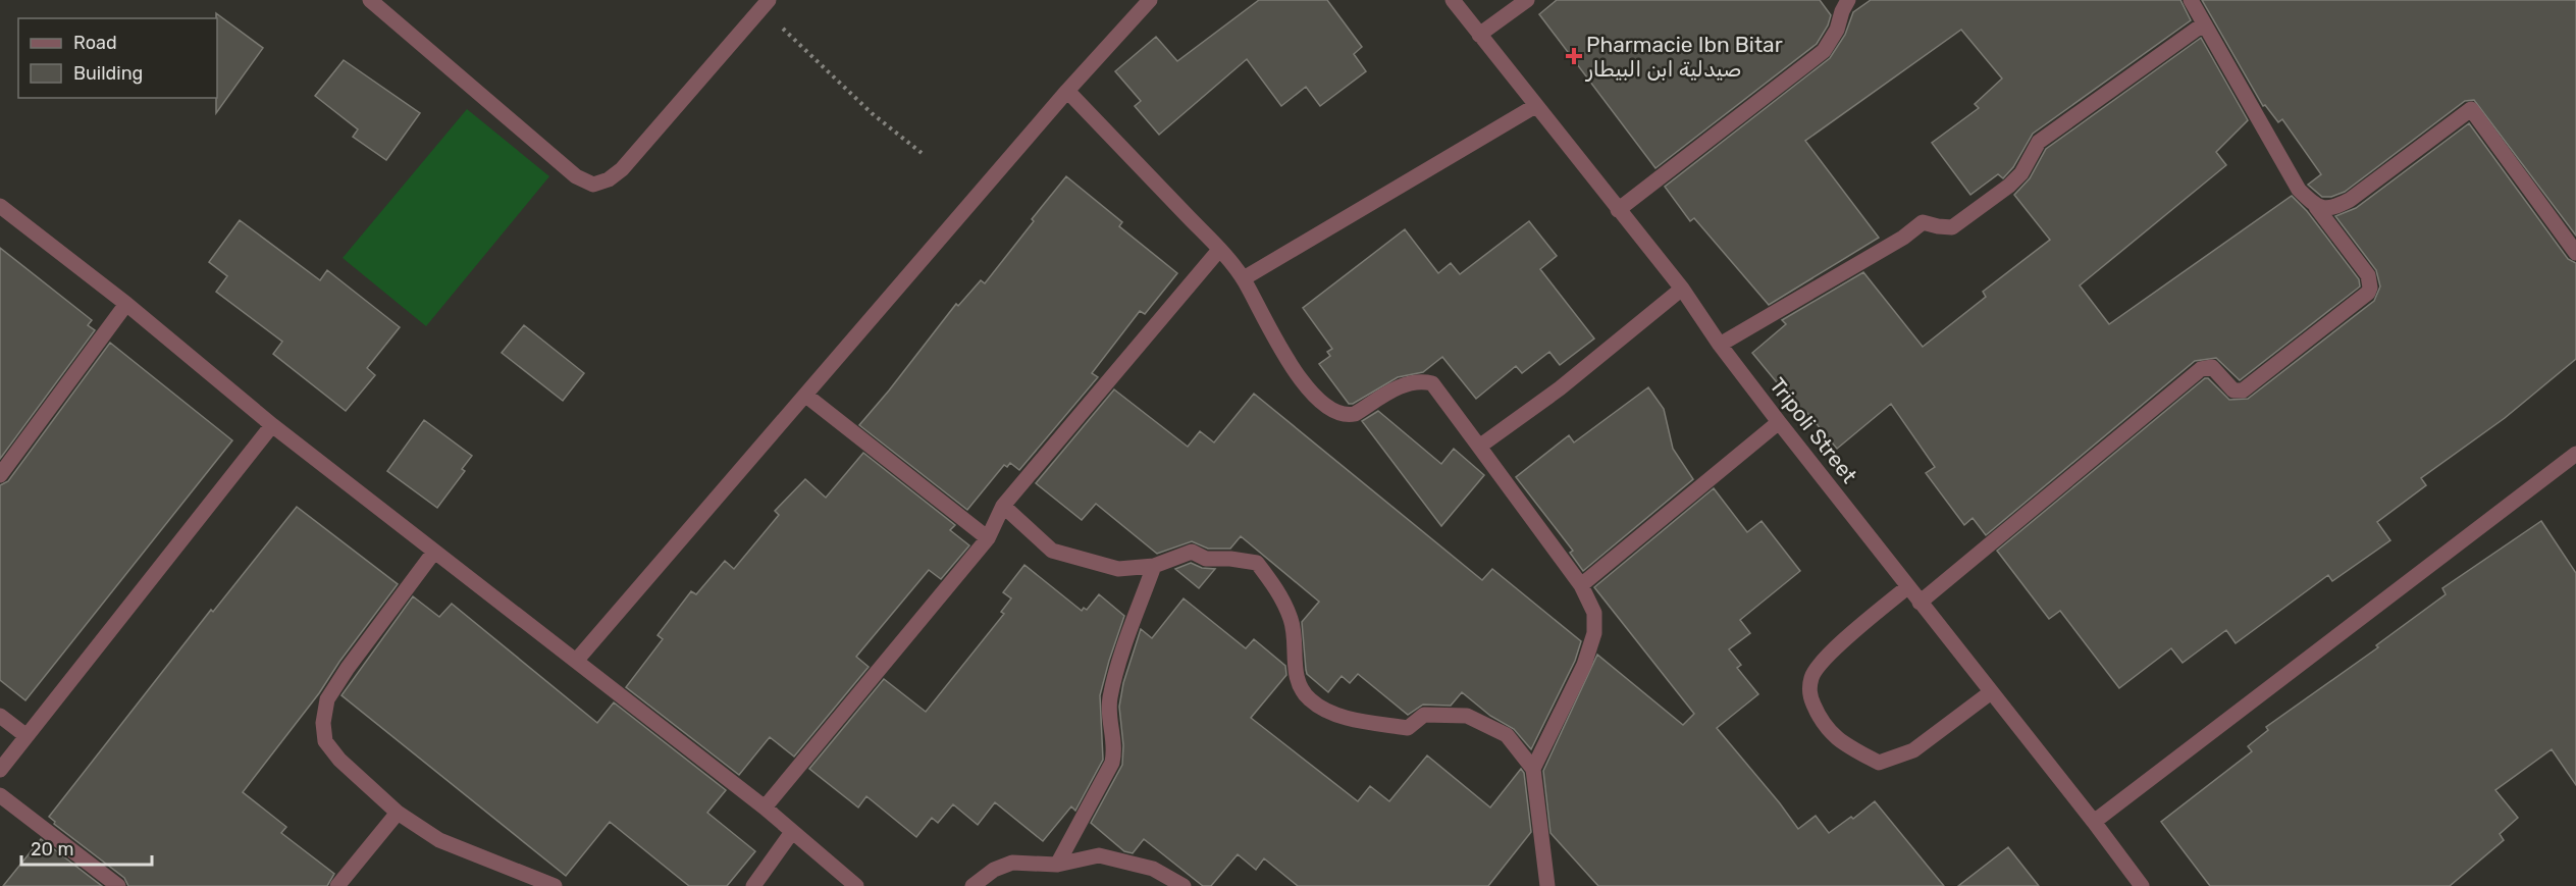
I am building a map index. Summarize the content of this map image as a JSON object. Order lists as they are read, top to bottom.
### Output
{
  "streets": {
    "street": ["Tripoli Street"]
  },
  "places": {
    "health": ["Pharmacie Ibn Bitar صيدلية ابن البيطار"]
  },
  "legend": ["Road", "Building"],
  "scale_bar": "20 m"
}
